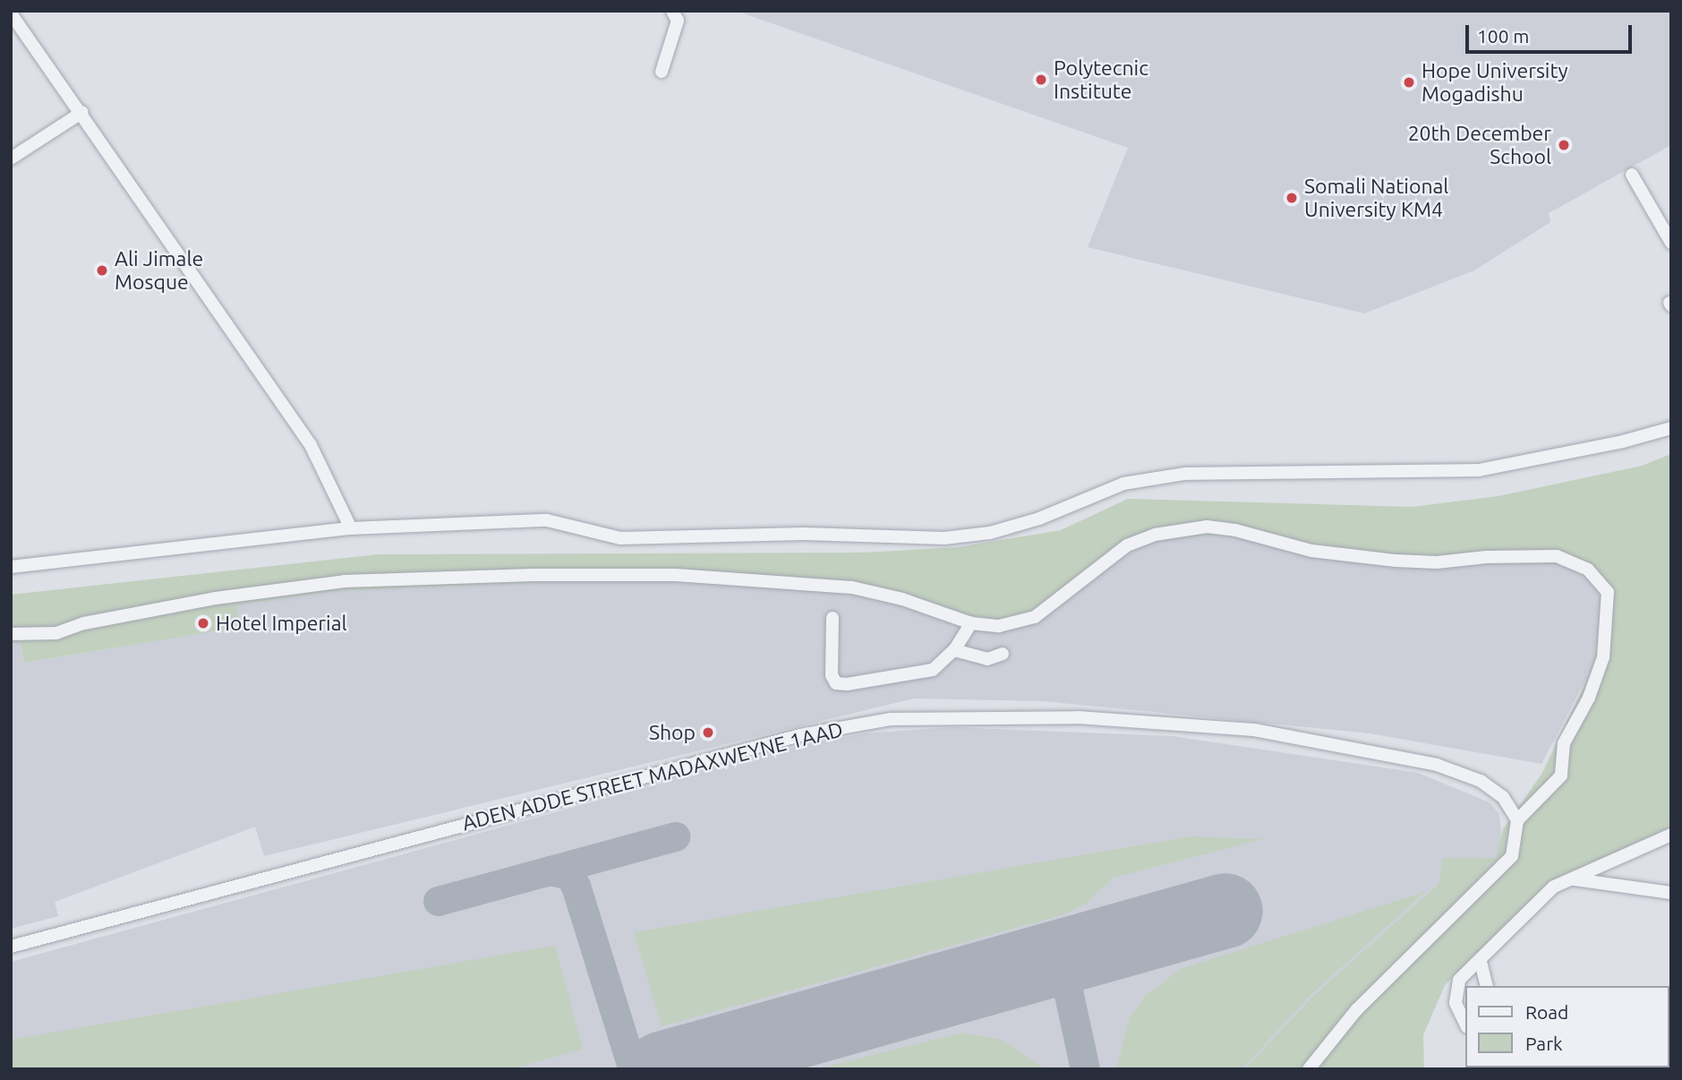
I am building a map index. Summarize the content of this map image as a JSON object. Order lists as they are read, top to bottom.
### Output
{
  "streets": {
    "street": ["ADEN ADDE STREET MADAXWEYNE 1AAD"]
  },
  "places": [
    "Polytecnic Institute",
    "Hope University Mogadishu",
    "20th December School",
    "Somali National University KM4",
    "Ali Jimale Mosque",
    "Hotel Imperial",
    "Shop"
  ],
  "legend": ["Road", "Park"],
  "scale_bar": "100 m"
}
